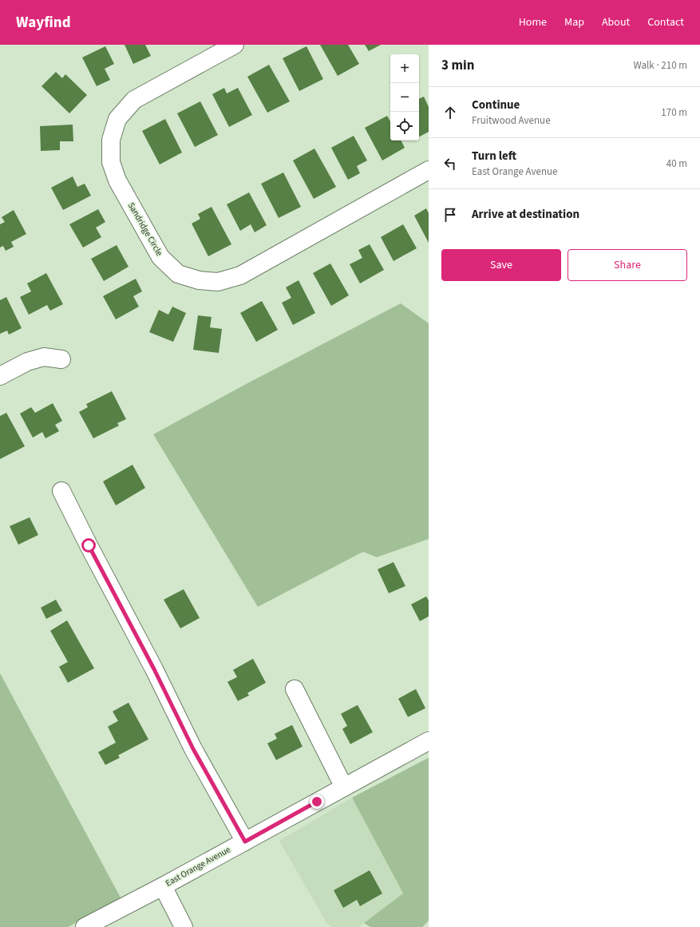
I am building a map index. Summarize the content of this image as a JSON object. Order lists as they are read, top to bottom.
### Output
{
  "streets": {
    "street": ["Sandridge Circle", "East Orange Avenue"]
  },
  "page": {
    "header": "Wayfind",
    "nav": [
      "Home",
      "Map",
      "About",
      "Contact"
    ],
    "heading": ["3 min", "Walk · 210 m"],
    "map_buttons": ["+", "−"],
    "list": [
      ["Continue", "Fruitwood Avenue", "170 m"],
      ["Turn left", "East Orange Avenue", "40 m"],
      "Arrive at destination"
    ],
    "buttons": ["Save", "Share"]
  }
}
